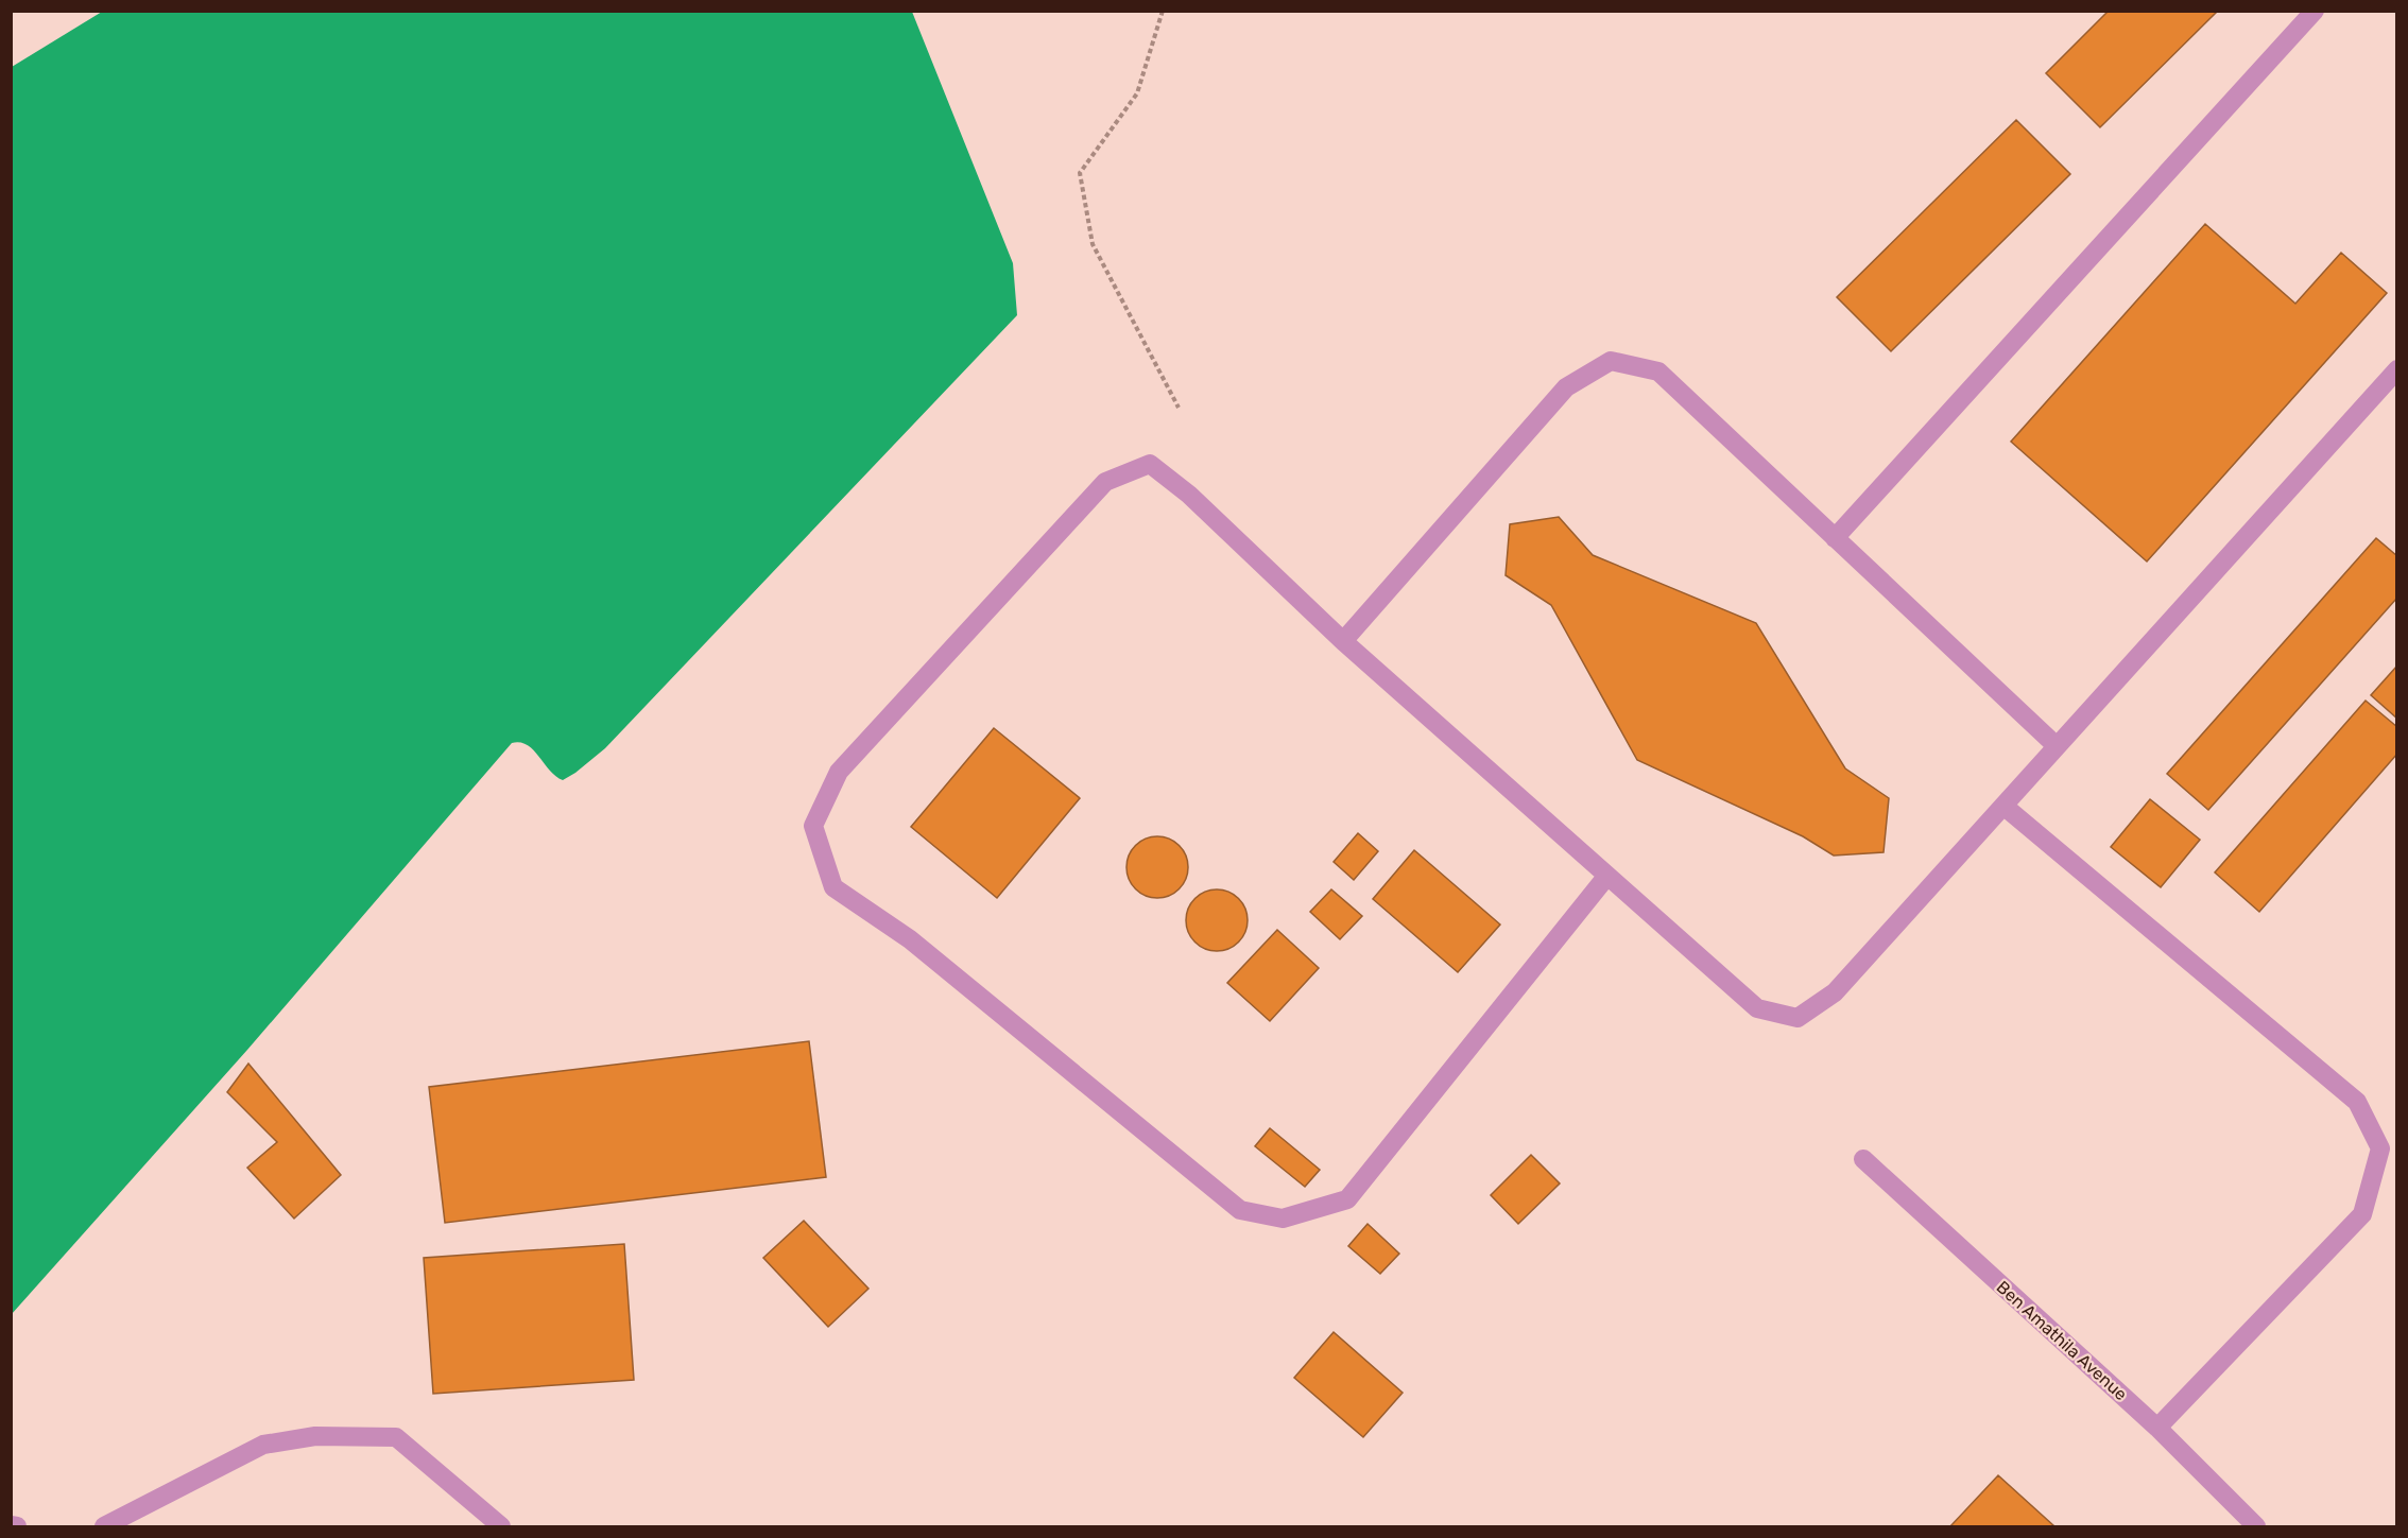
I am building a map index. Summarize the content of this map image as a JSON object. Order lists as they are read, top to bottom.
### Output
{
  "streets": {
    "street": ["Ben Amathila Avenue"]
  }
}
